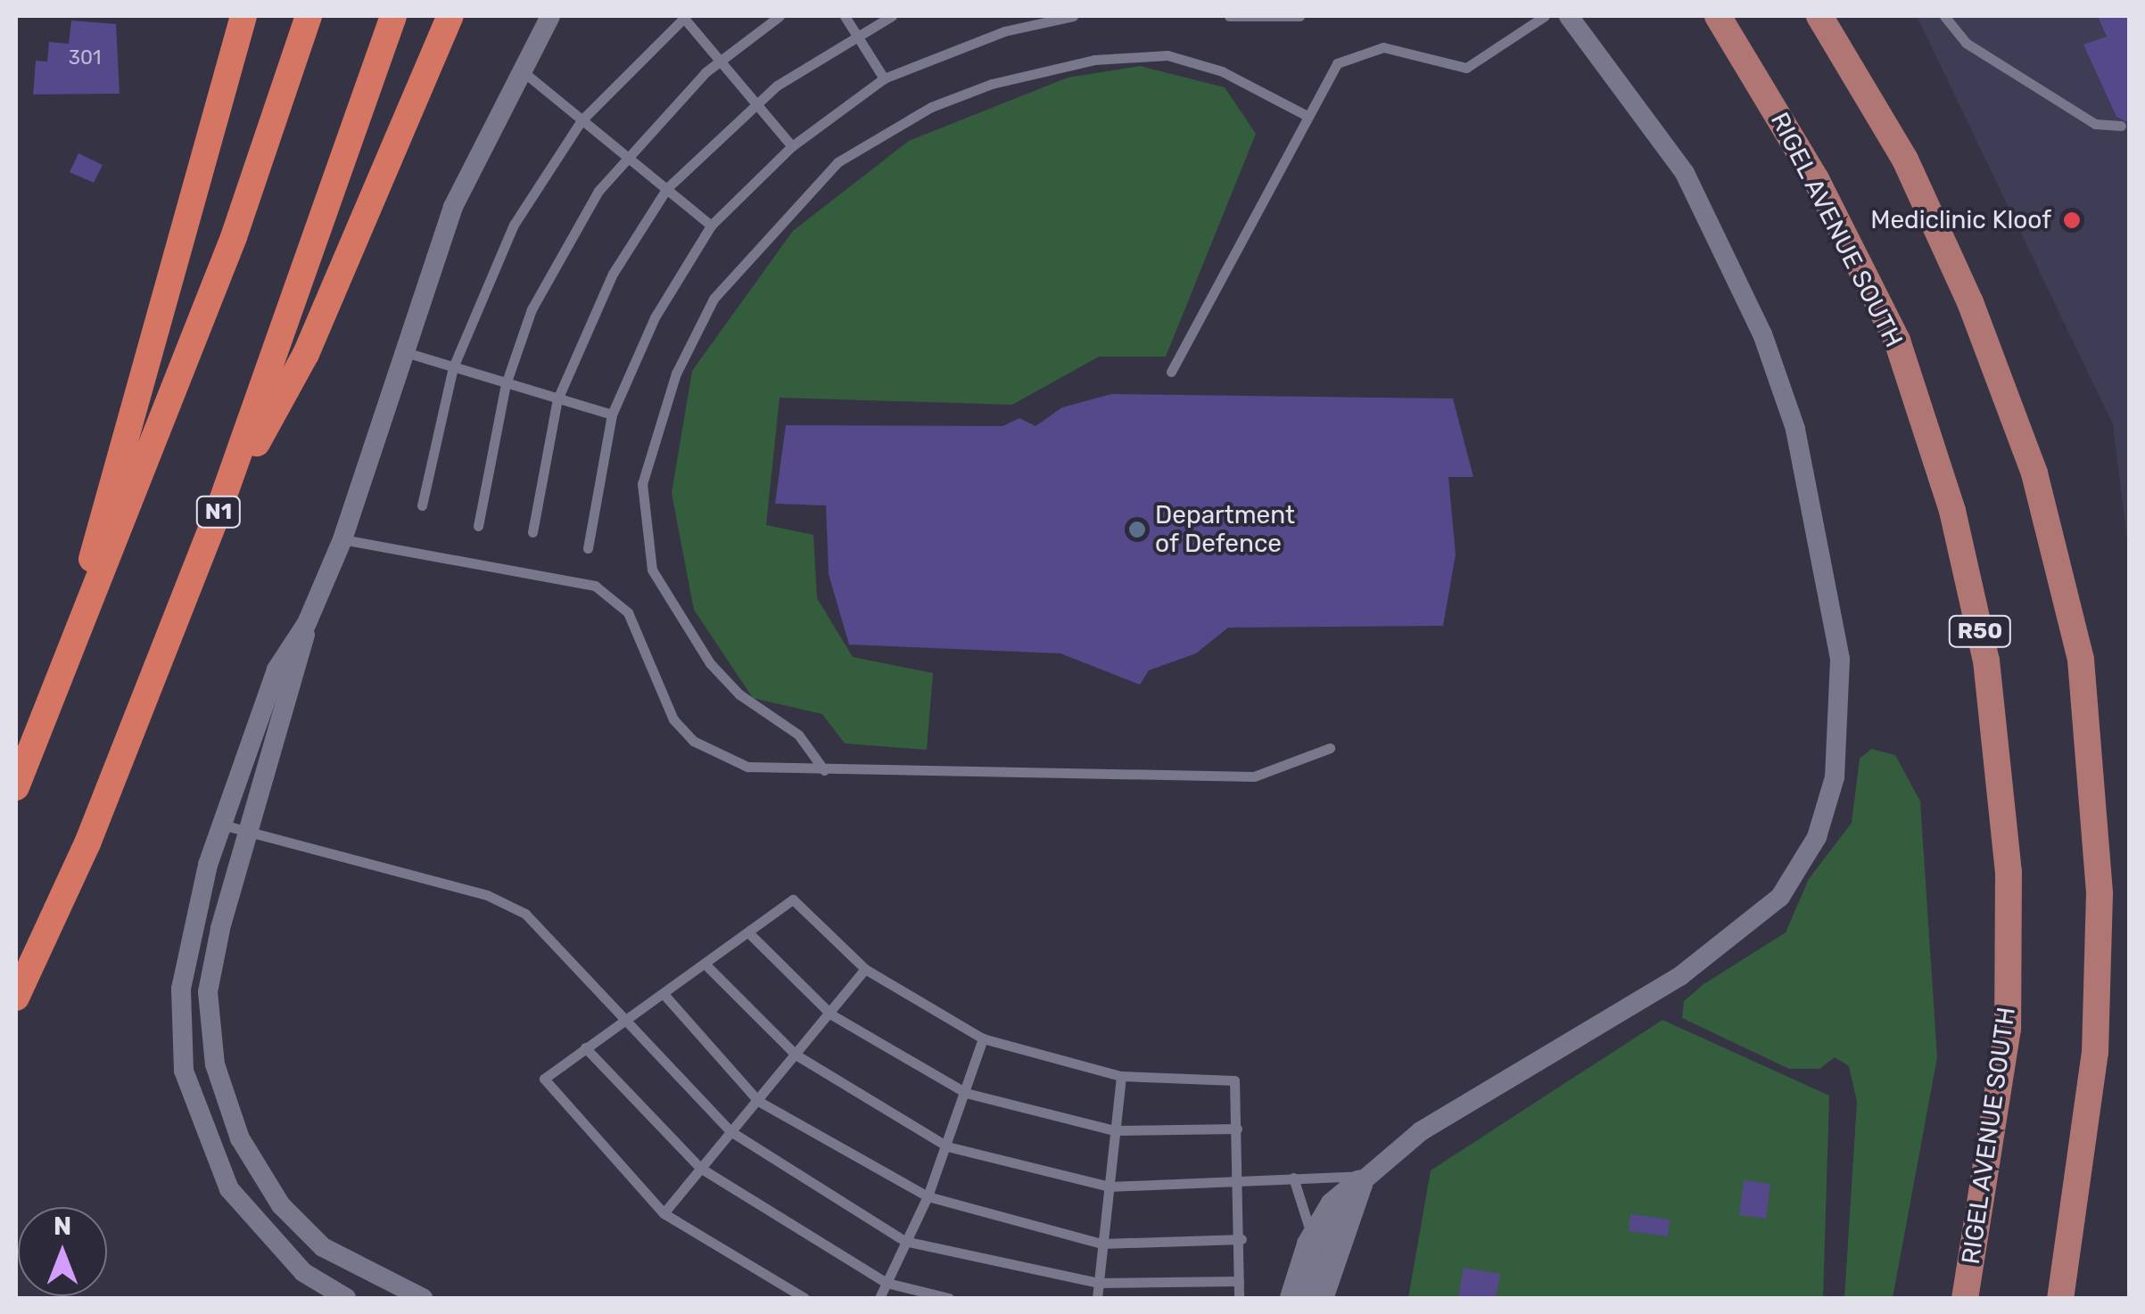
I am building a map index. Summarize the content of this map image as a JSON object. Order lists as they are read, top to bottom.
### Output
{
  "streets": {
    "highway": ["N1"],
    "main road": ["RIGEL AVENUE SOUTH", "R50"]
  },
  "places": ["Mediclinic Kloof", "Department of Defence"],
  "house_numbers": ["301"],
  "north": "top"
}
